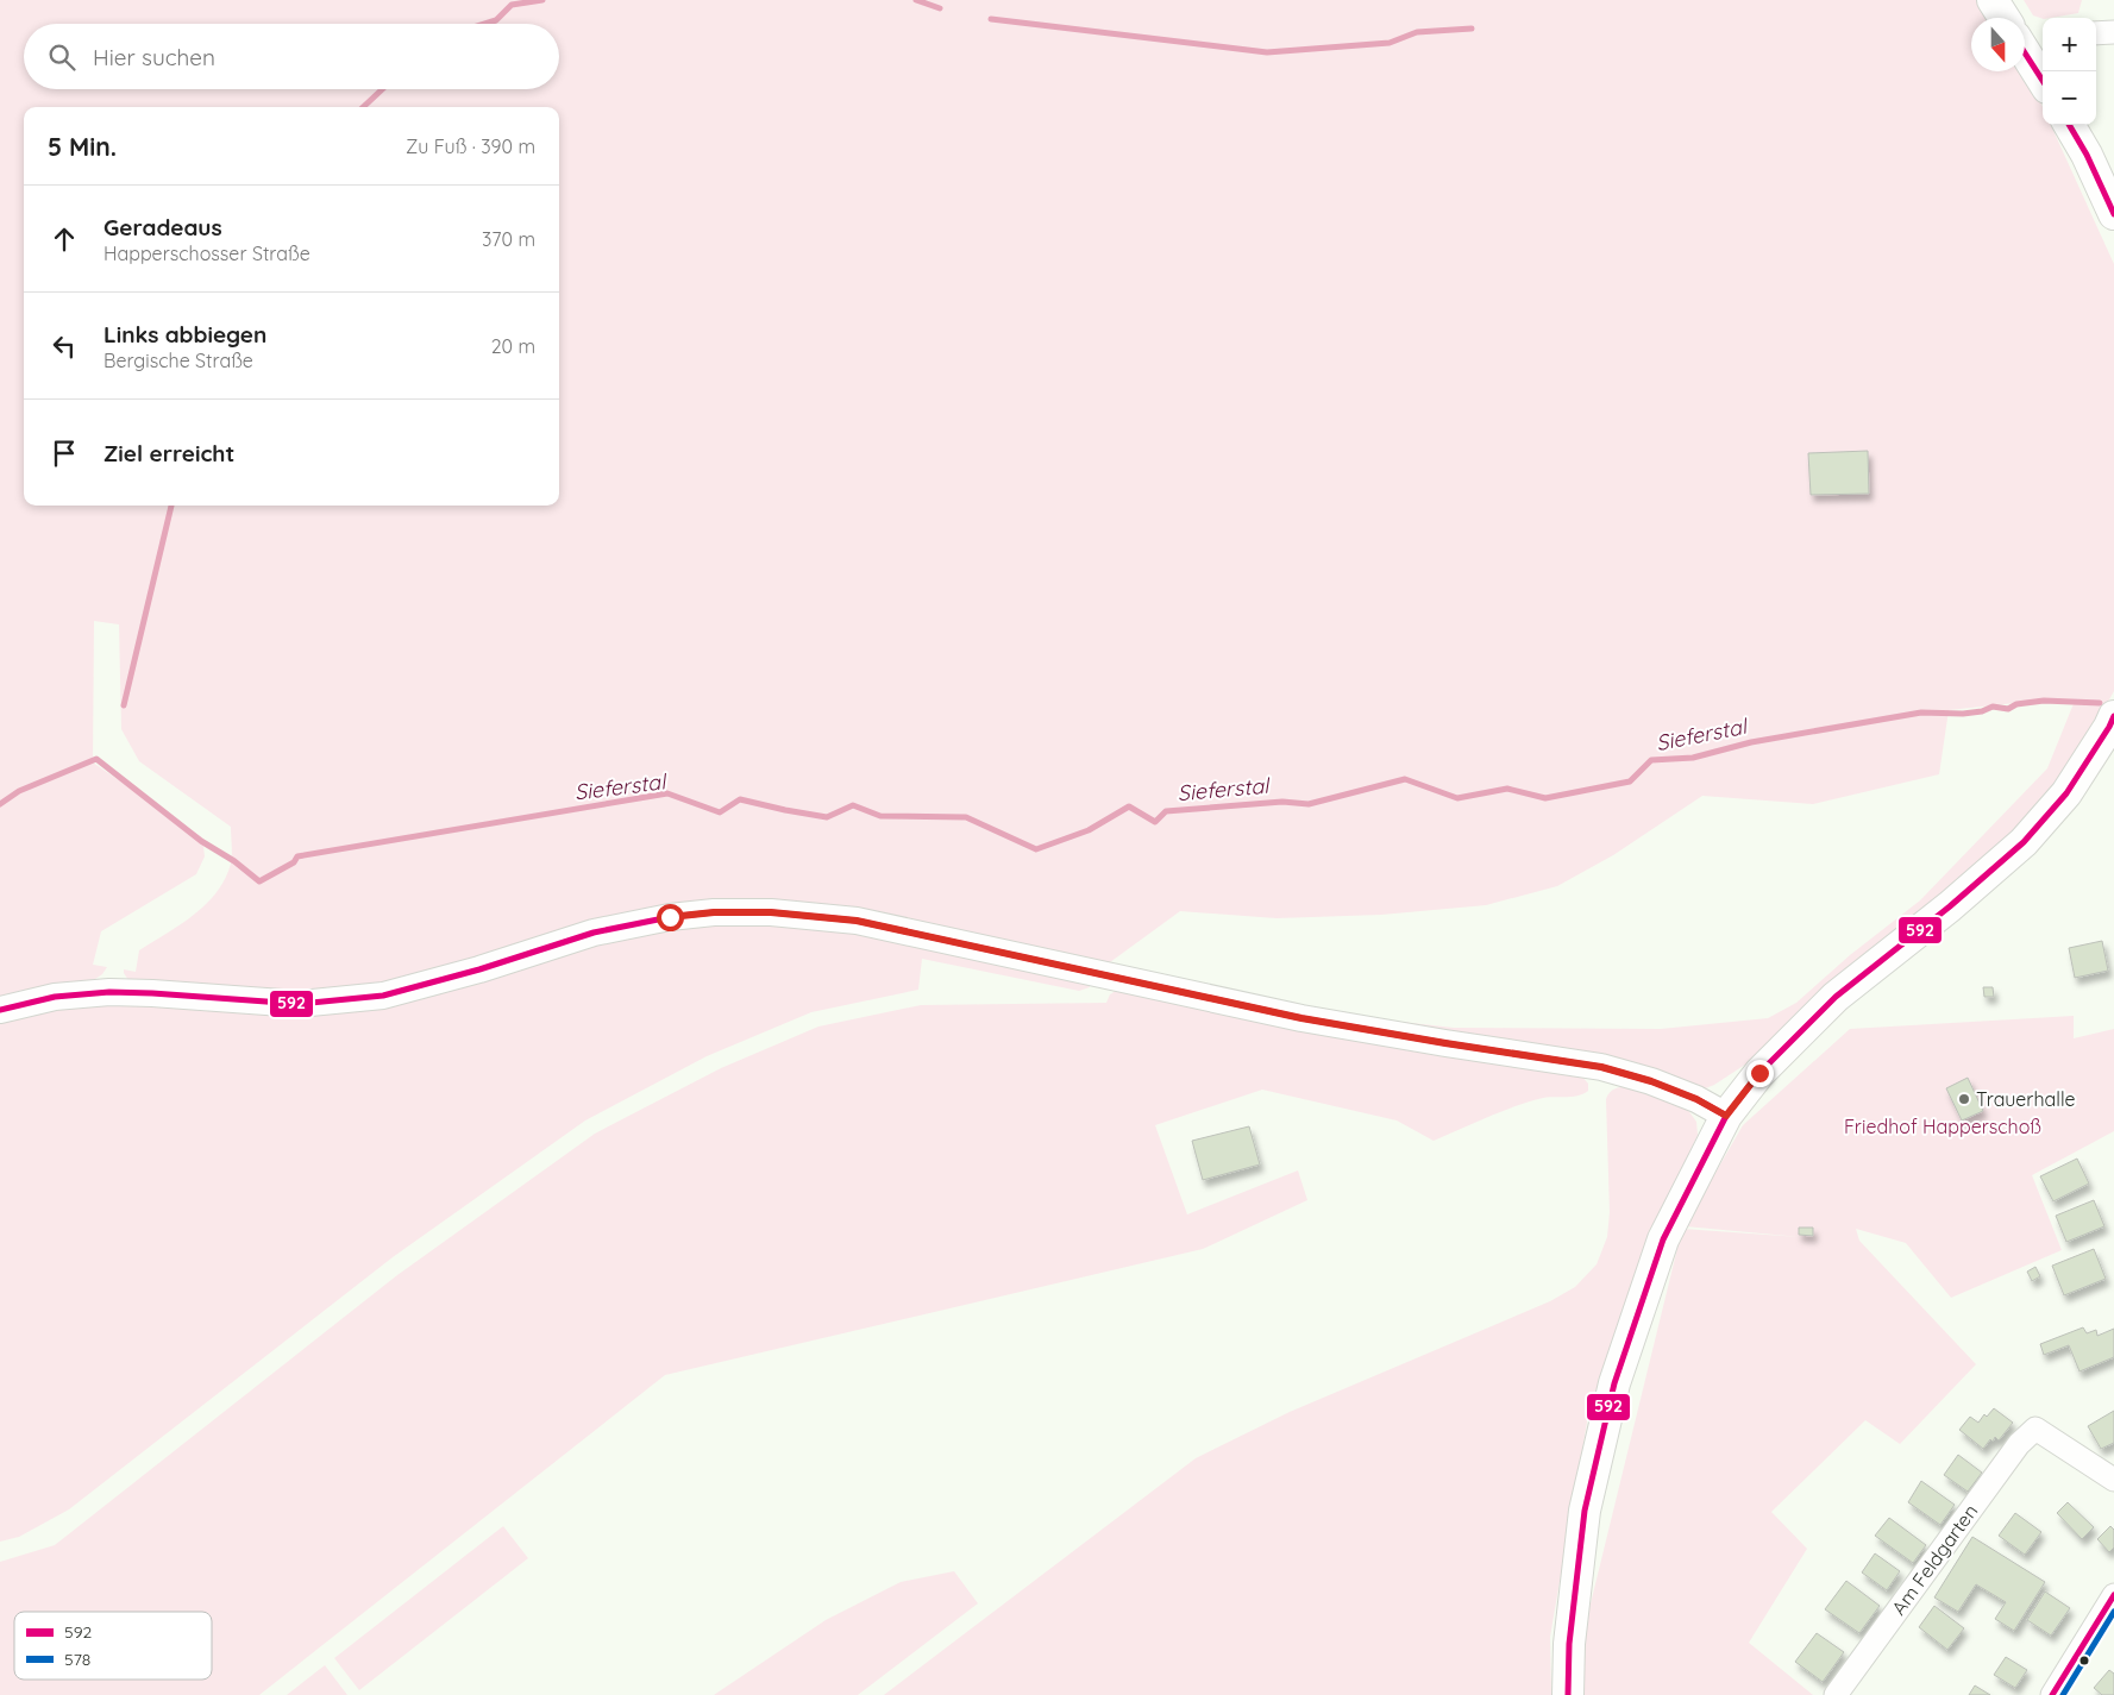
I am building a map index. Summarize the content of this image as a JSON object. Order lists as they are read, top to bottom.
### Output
{
  "streets": {
    "street": ["Am Feldgarten"]
  },
  "water": ["Sieferstal"],
  "parks": ["Friedhof Happerschoß"],
  "places": ["Trauerhalle"],
  "lines": ["transit line 592", "transit line 578"],
  "legend": ["592", "578"],
  "north": "bottom",
  "page": {
    "map_buttons": ["+", "−"],
    "search": "Hier suchen",
    "heading": ["5 Min.", "Zu Fuß · 390 m"],
    "list": [
      ["Geradeaus", "Happerschosser Straße", "370 m"],
      ["Links abbiegen", "Bergische Straße", "20 m"],
      "Ziel erreicht"
    ]
  }
}
